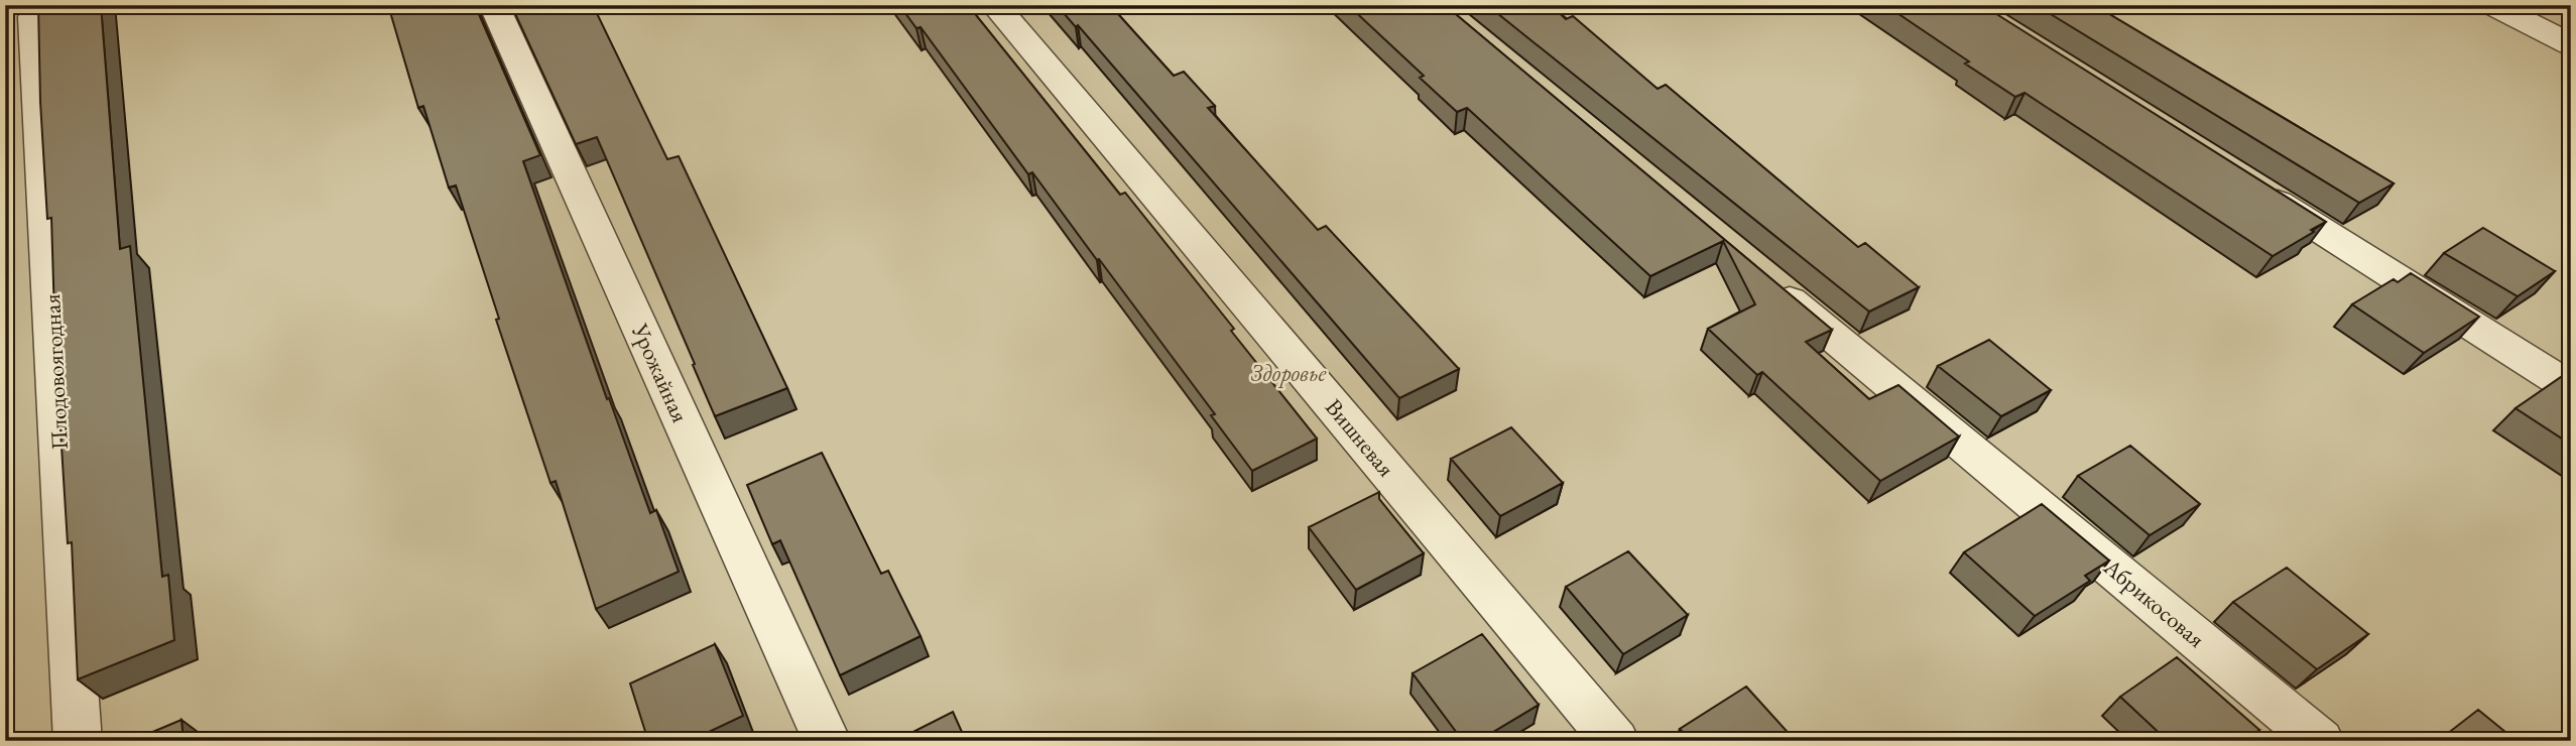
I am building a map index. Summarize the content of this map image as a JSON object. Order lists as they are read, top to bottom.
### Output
{
  "streets": {
    "street": [
      "Плодовоягодная",
      "Урожайная",
      "Вишневая",
      "Абрикосовая"
    ]
  },
  "parks": ["Здоровье"]
}
